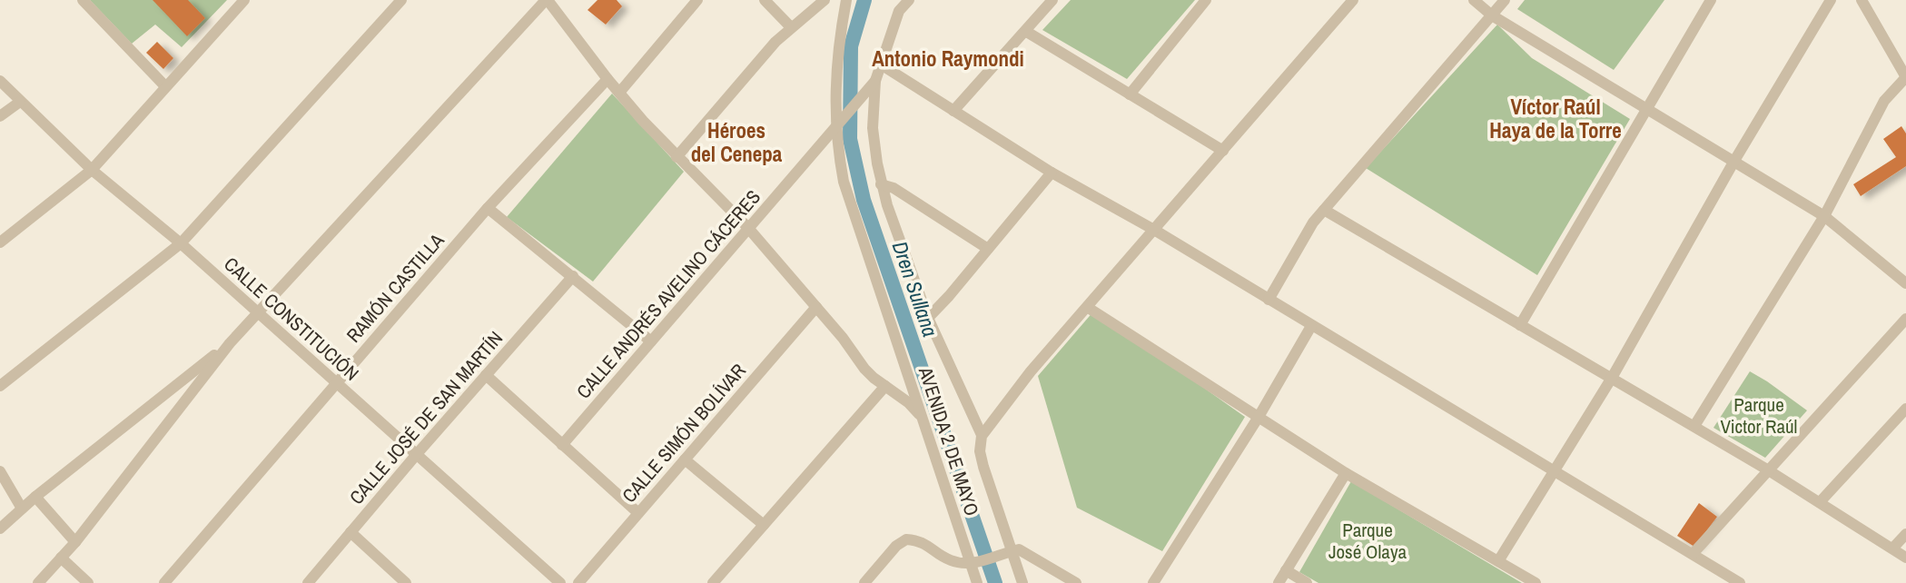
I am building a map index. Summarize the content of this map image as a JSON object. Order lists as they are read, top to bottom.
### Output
{
  "streets": {
    "street": [
      "RAMÓN CASTILLA",
      "CALLE ANDRÉS AVELINO CÁCERES",
      "CALLE CONSTITUCIÓN",
      "CALLE JOSÉ DE SAN MARTÍN",
      "CALLE SIMÓN BOLÍVAR",
      "AVENIDA 2 DE MAYO"
    ]
  },
  "crossings": [
    ["RAMÓN CASTILLA", "CALLE CONSTITUCIÓN"],
    ["CALLE ANDRÉS AVELINO CÁCERES", "AVENIDA 2 DE MAYO"],
    ["CALLE CONSTITUCIÓN", "CALLE JOSÉ DE SAN MARTÍN"]
  ],
  "districts": ["Antonio Raymondi", "Víctor Raúl Haya de la Torre", "Héroes del Cenepa"],
  "water": ["Dren Sullana"],
  "parks": ["Parque Victor Raúl", "Parque José Olaya"]
}
